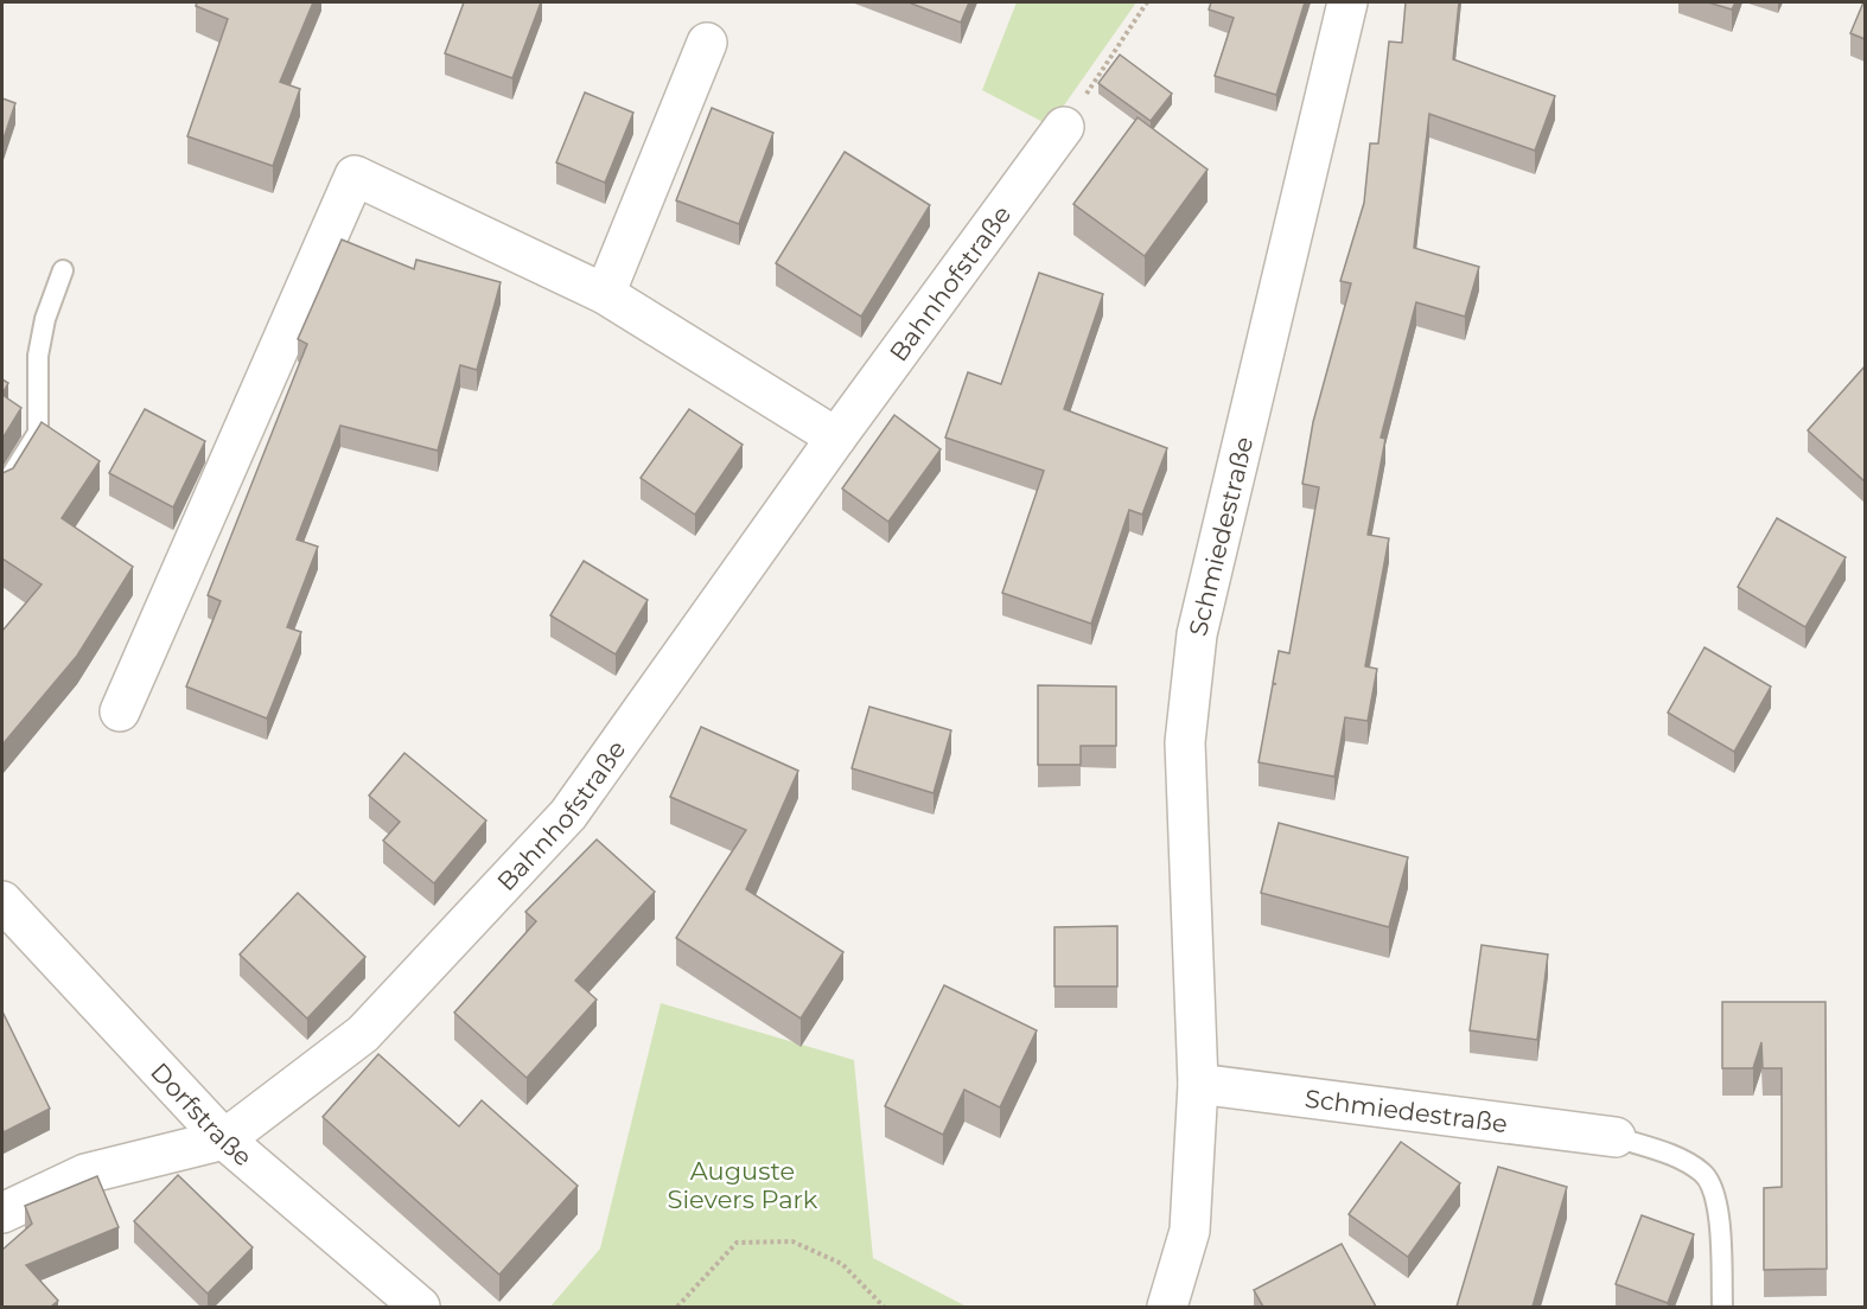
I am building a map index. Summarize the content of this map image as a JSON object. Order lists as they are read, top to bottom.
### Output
{
  "streets": {
    "street": ["Bahnhofstraße", "Schmiedestraße", "Dorfstraße"]
  },
  "crossings": [
    ["Bahnhofstraße", "Dorfstraße"]
  ],
  "parks": ["Auguste Sievers Park"]
}
